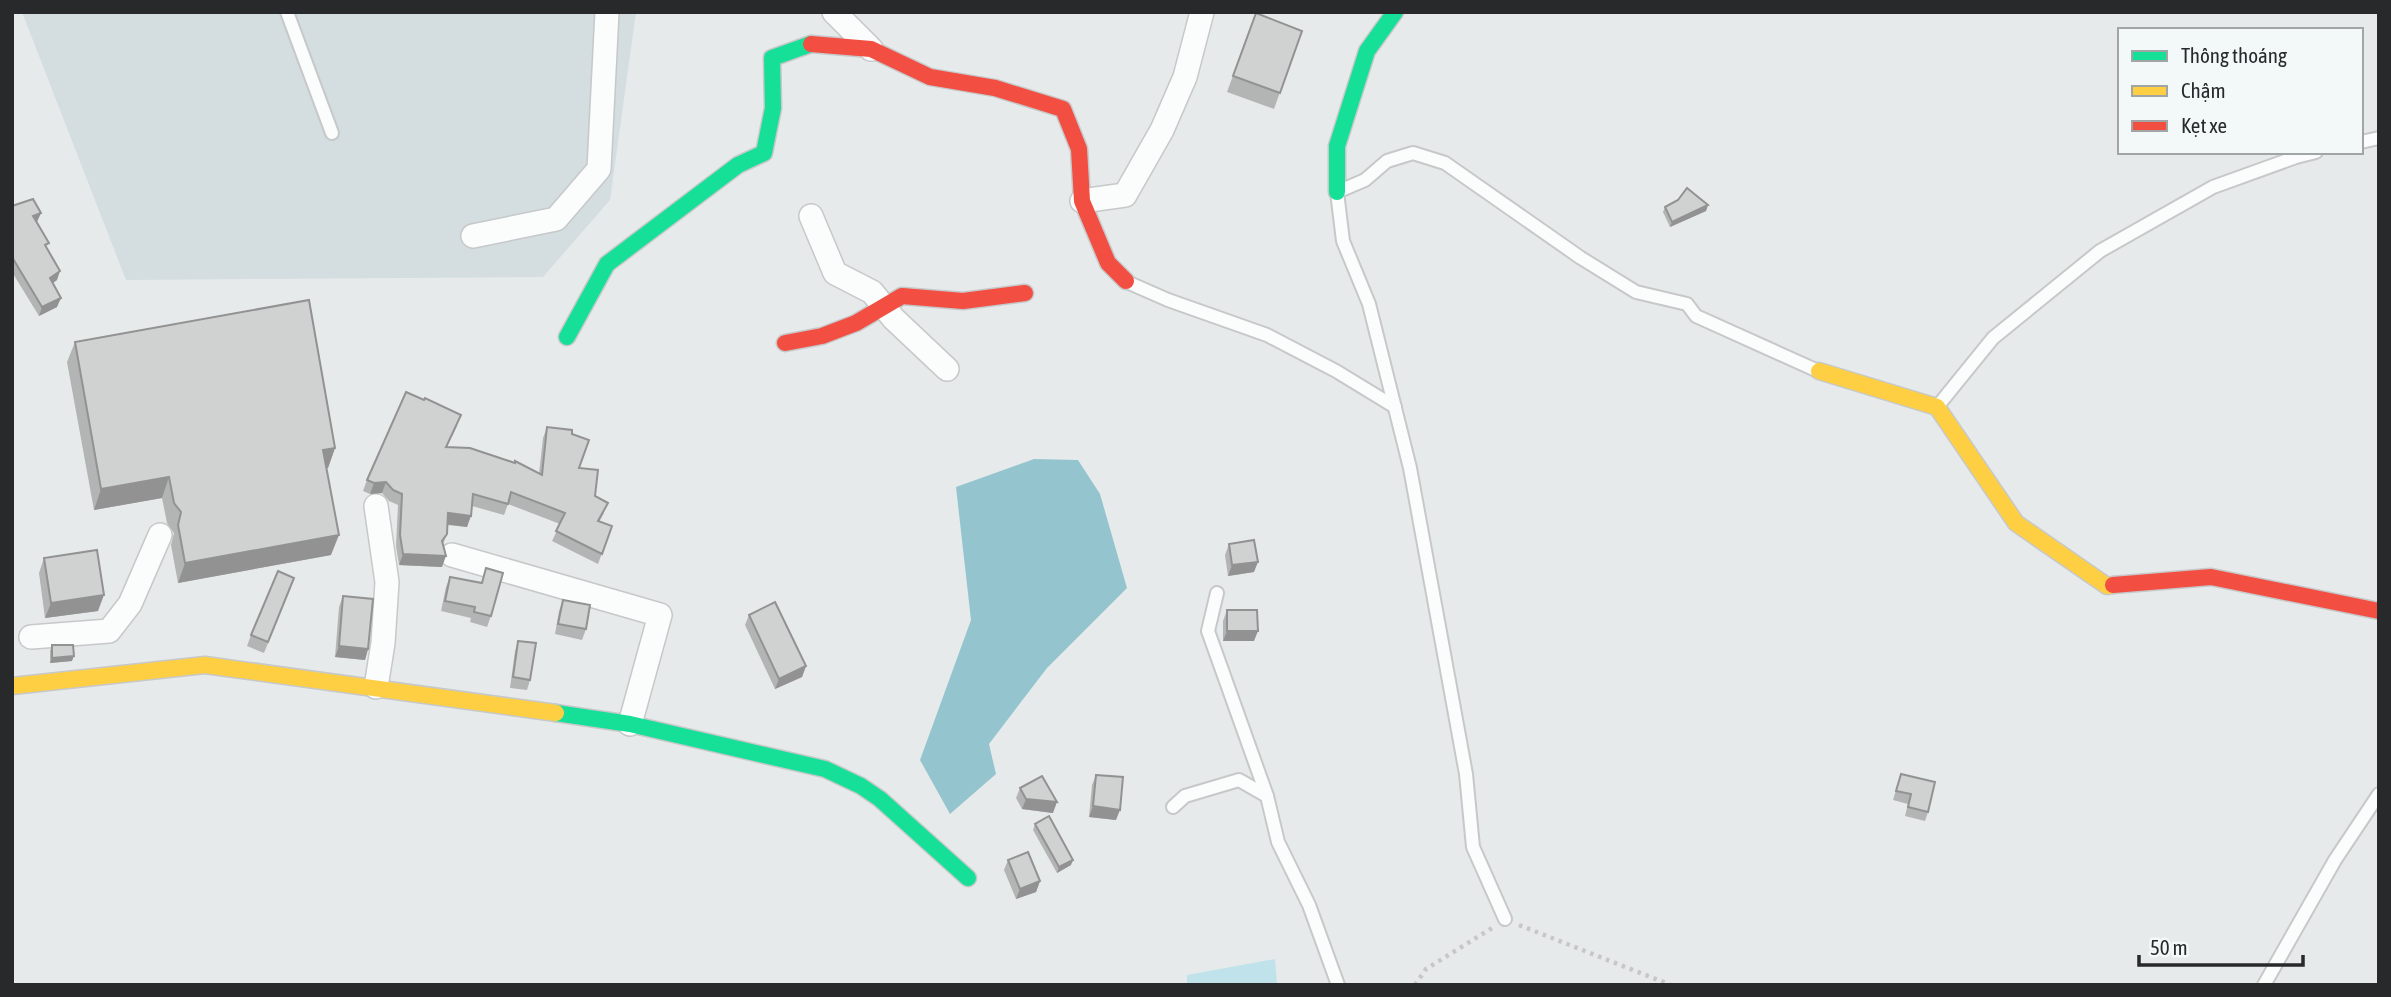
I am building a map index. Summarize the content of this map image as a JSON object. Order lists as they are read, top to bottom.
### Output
{
  "legend": ["Thông thoáng", "Chậm", "Kẹt xe"],
  "scale_bar": "50 m"
}
